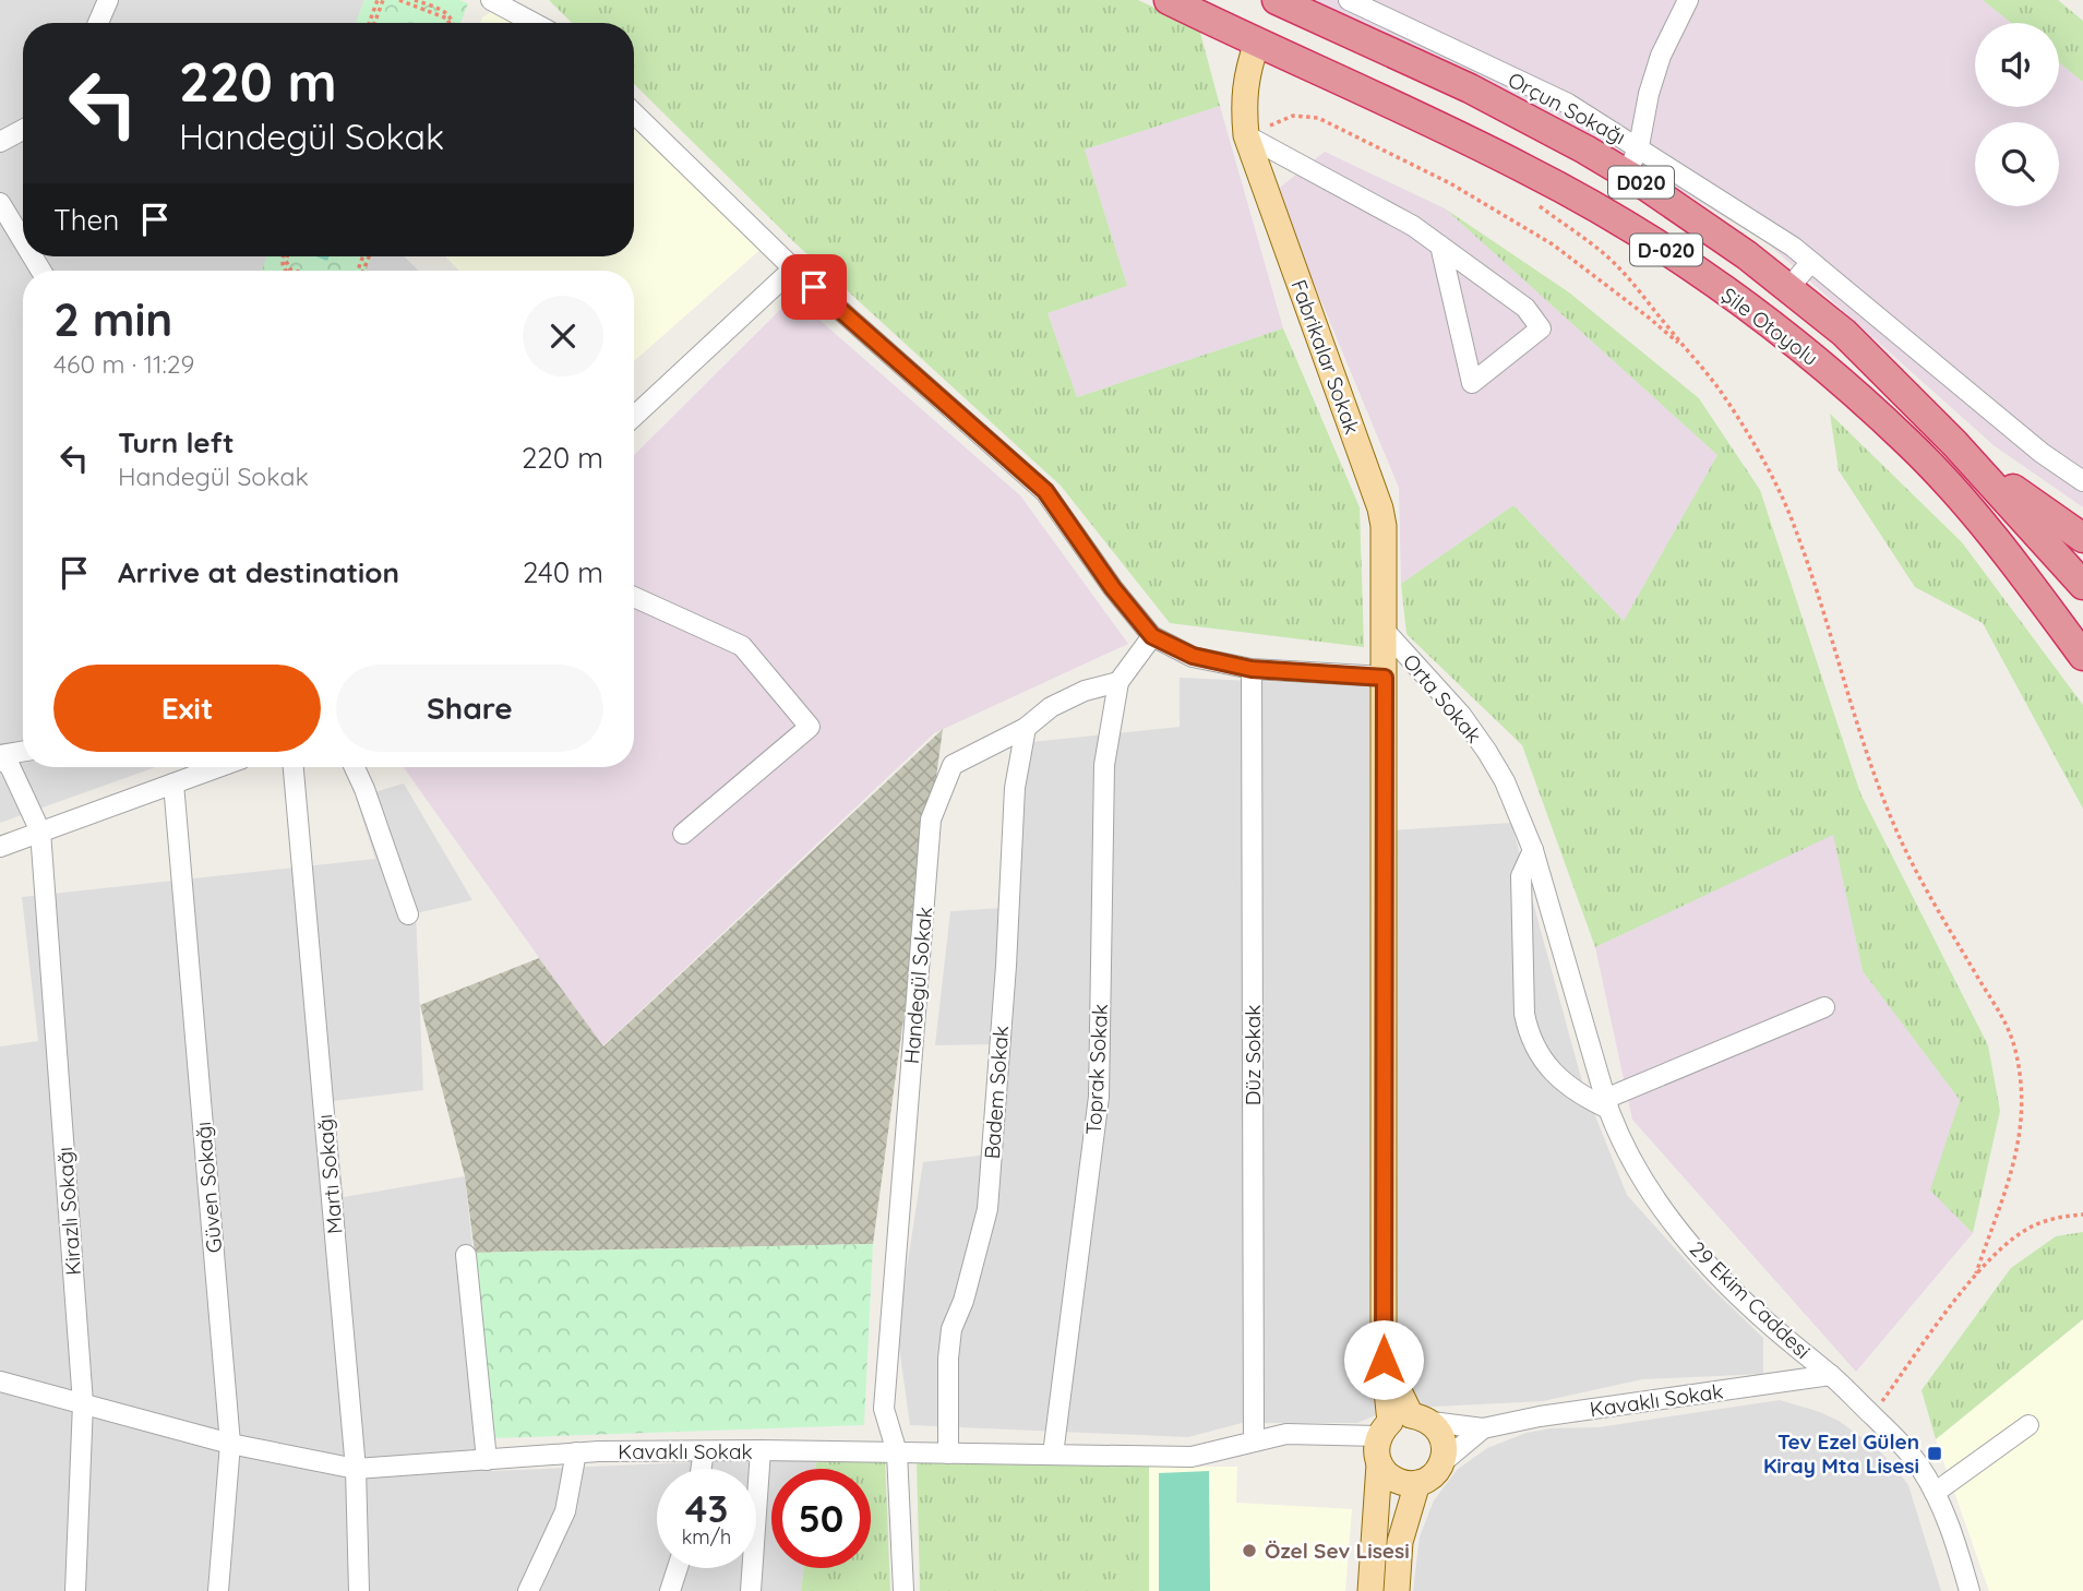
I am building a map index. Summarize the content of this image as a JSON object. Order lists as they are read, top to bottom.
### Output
{
  "streets": {
    "highway": ["D020", "D-020", "Şile Otoyolu"],
    "main road": ["Fabrikalar Sokak"],
    "street": [
      "Orçun Sokağı",
      "Orta Sokak",
      "Handegül Sokak",
      "Düz Sokak",
      "Toprak Sokak",
      "Badem Sokak",
      "Martı Sokağı",
      "Güven Sokağı",
      "Kirazlı Sokağı",
      "29 Ekim Caddesi",
      "Kavaklı Sokak"
    ]
  },
  "crossings": [
    ["Şile Otoyolu", "Fabrikalar Sokak"],
    ["Fabrikalar Sokak", "Orta Sokak"],
    ["Fabrikalar Sokak", "Kavaklı Sokak"],
    ["Orta Sokak", "29 Ekim Caddesi"],
    ["Handegül Sokak", "Toprak Sokak"],
    ["Handegül Sokak", "Badem Sokak"],
    ["Handegül Sokak", "Kavaklı Sokak"],
    ["Düz Sokak", "Kavaklı Sokak"],
    ["Toprak Sokak", "Kavaklı Sokak"],
    ["Badem Sokak", "Kavaklı Sokak"],
    ["Martı Sokağı", "Kavaklı Sokak"],
    ["Güven Sokağı", "Kavaklı Sokak"],
    ["Kirazlı Sokağı", "Kavaklı Sokak"],
    ["29 Ekim Caddesi", "Kavaklı Sokak"]
  ],
  "places": {
    "transit": ["Tev Ezel Gülen Kiray Mta Lisesi"],
    "other": ["Özel Sev Lisesi"]
  },
  "page": {
    "turn": ["220 m", "Handegül Sokak"],
    "then": "Then",
    "heading": ["2 min", "460 m · 11:29"],
    "list": [
      {
        "name": "Turn left",
        "note": "Handegül Sokak",
        "value": "220 m"
      },
      {
        "name": "Arrive at destination",
        "value": "240 m"
      }
    ],
    "buttons": ["Exit", "Share"],
    "speed": "43 km/h",
    "limit": "50"
  }
}
